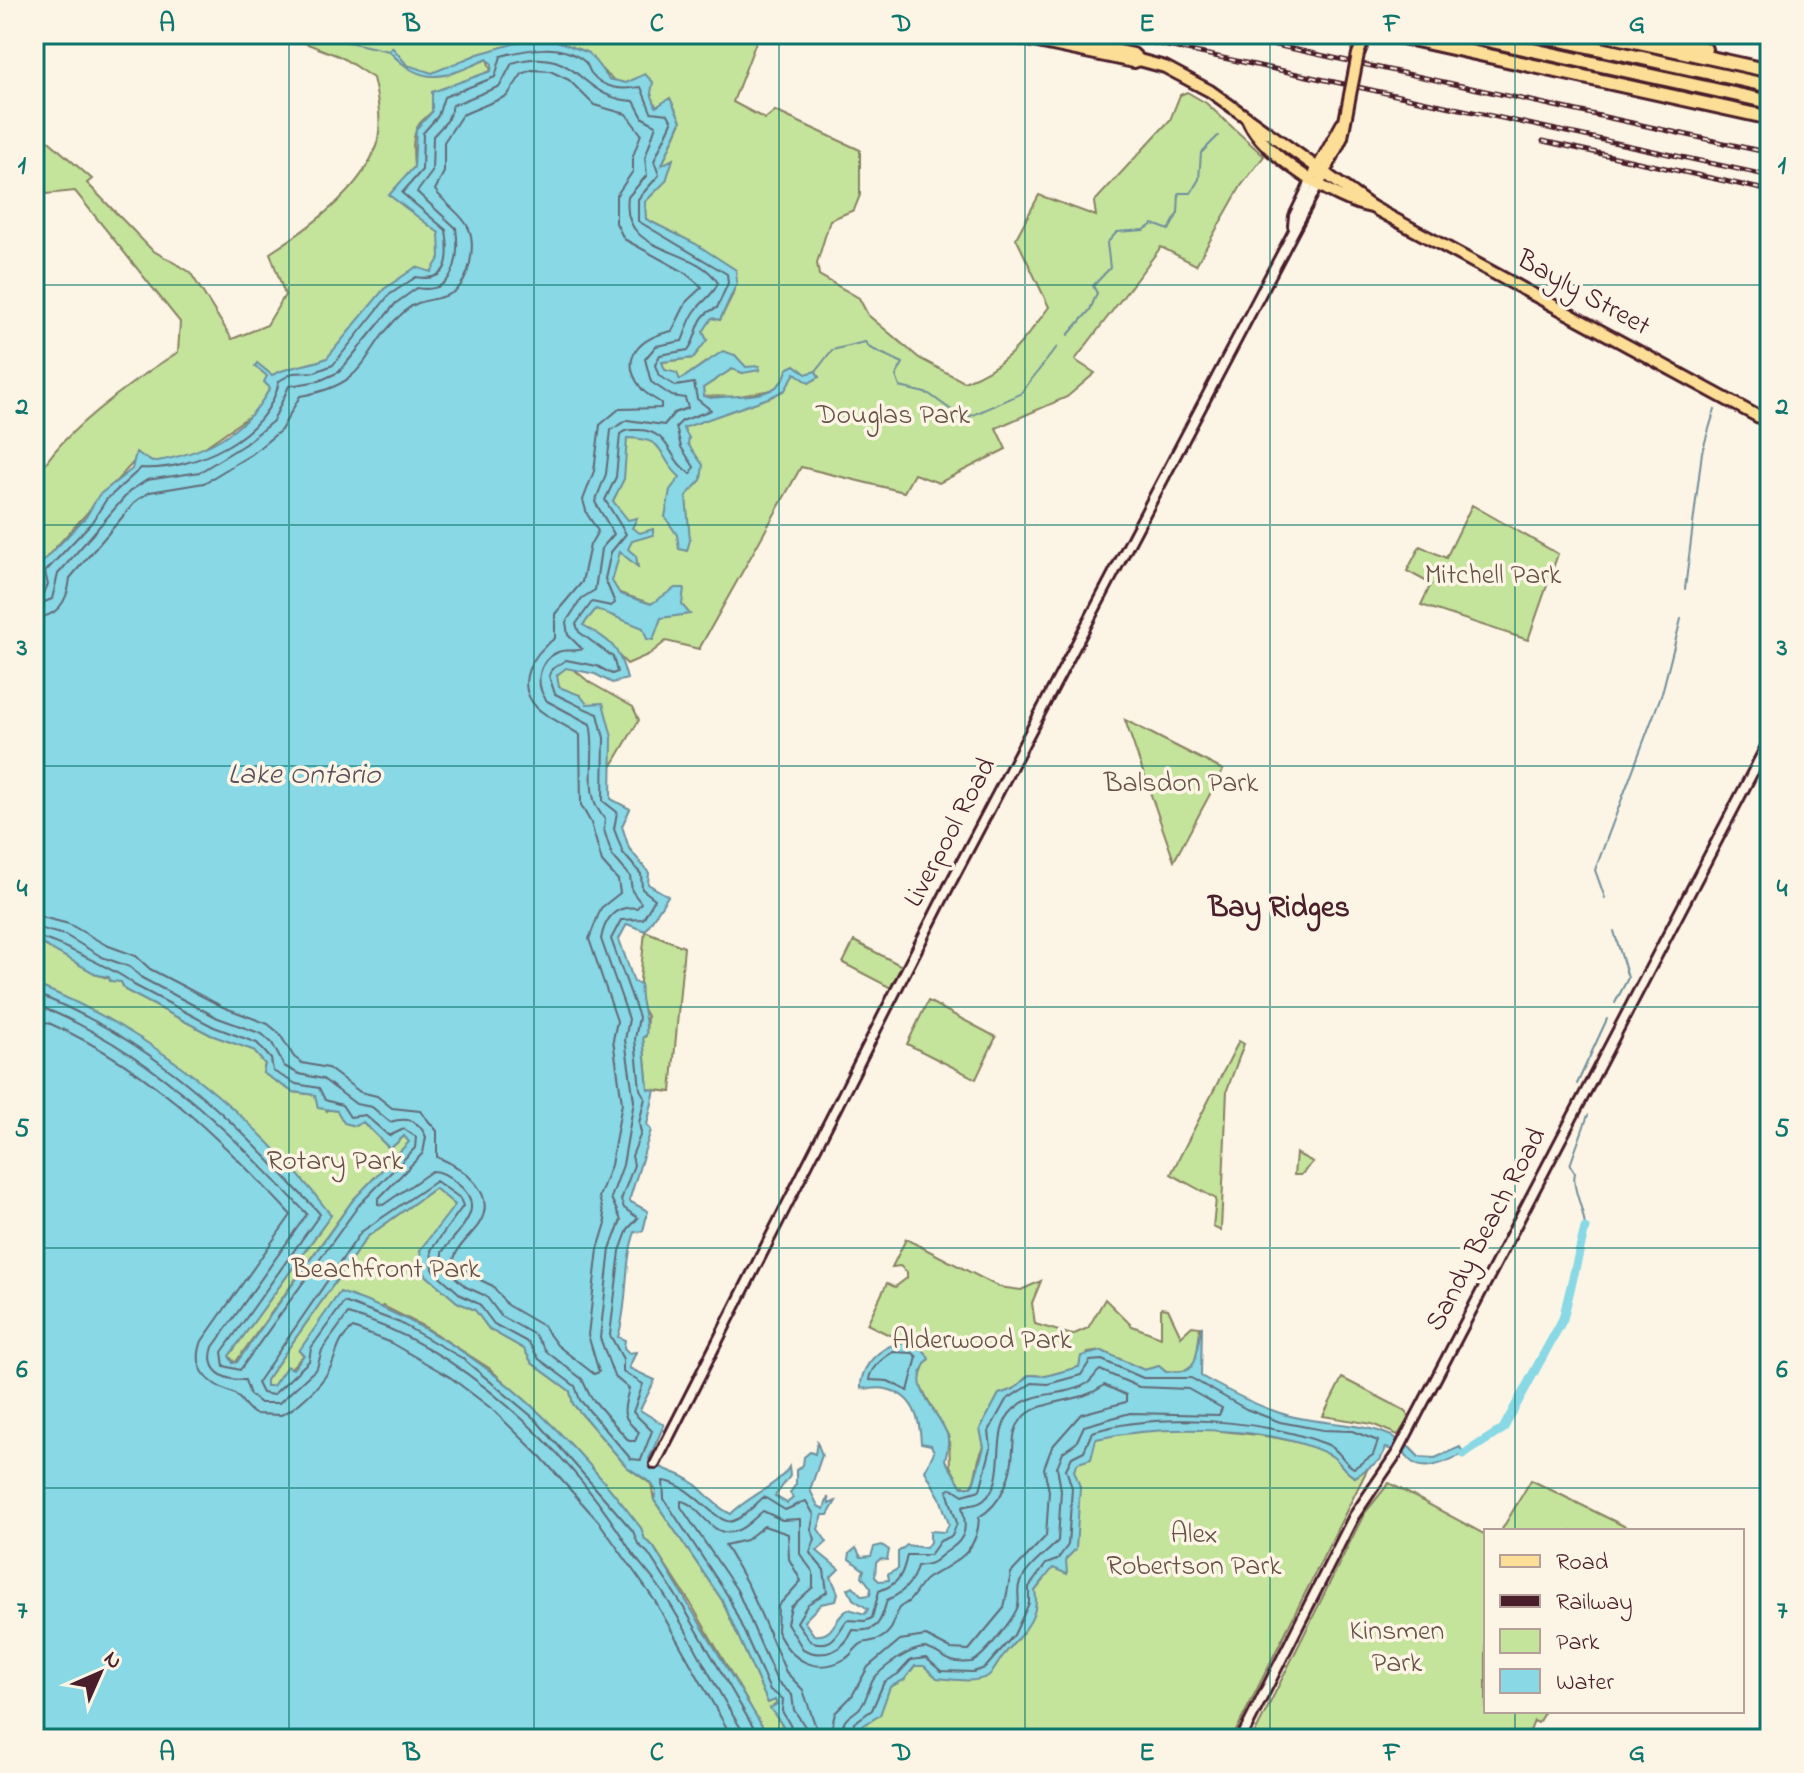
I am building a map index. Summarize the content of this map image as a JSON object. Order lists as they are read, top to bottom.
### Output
{
  "streets": {
    "main road": ["Bayly Street", "Liverpool Road"],
    "street": ["Sandy Beach Road"]
  },
  "crossings": [
    ["Bayly Street", "Liverpool Road"]
  ],
  "districts": ["Bay Ridges"],
  "water": ["Lake Ontario"],
  "parks": [
    "Douglas Park",
    "Mitchell Park",
    "Balsdon Park",
    "Rotary Park",
    "Beachfront Park",
    "Alderwood Park",
    "Alex Robertson Park",
    "Kinsmen Park"
  ],
  "legend": [
    "Road",
    "Railway",
    "Park",
    "Water"
  ],
  "north": "top right",
  "grid": {
    "columns": [
      "A",
      "B",
      "C",
      "D",
      "E",
      "F",
      "G"
    ],
    "rows": [
      "1",
      "2",
      "3",
      "4",
      "5",
      "6",
      "7"
    ]
  }
}
